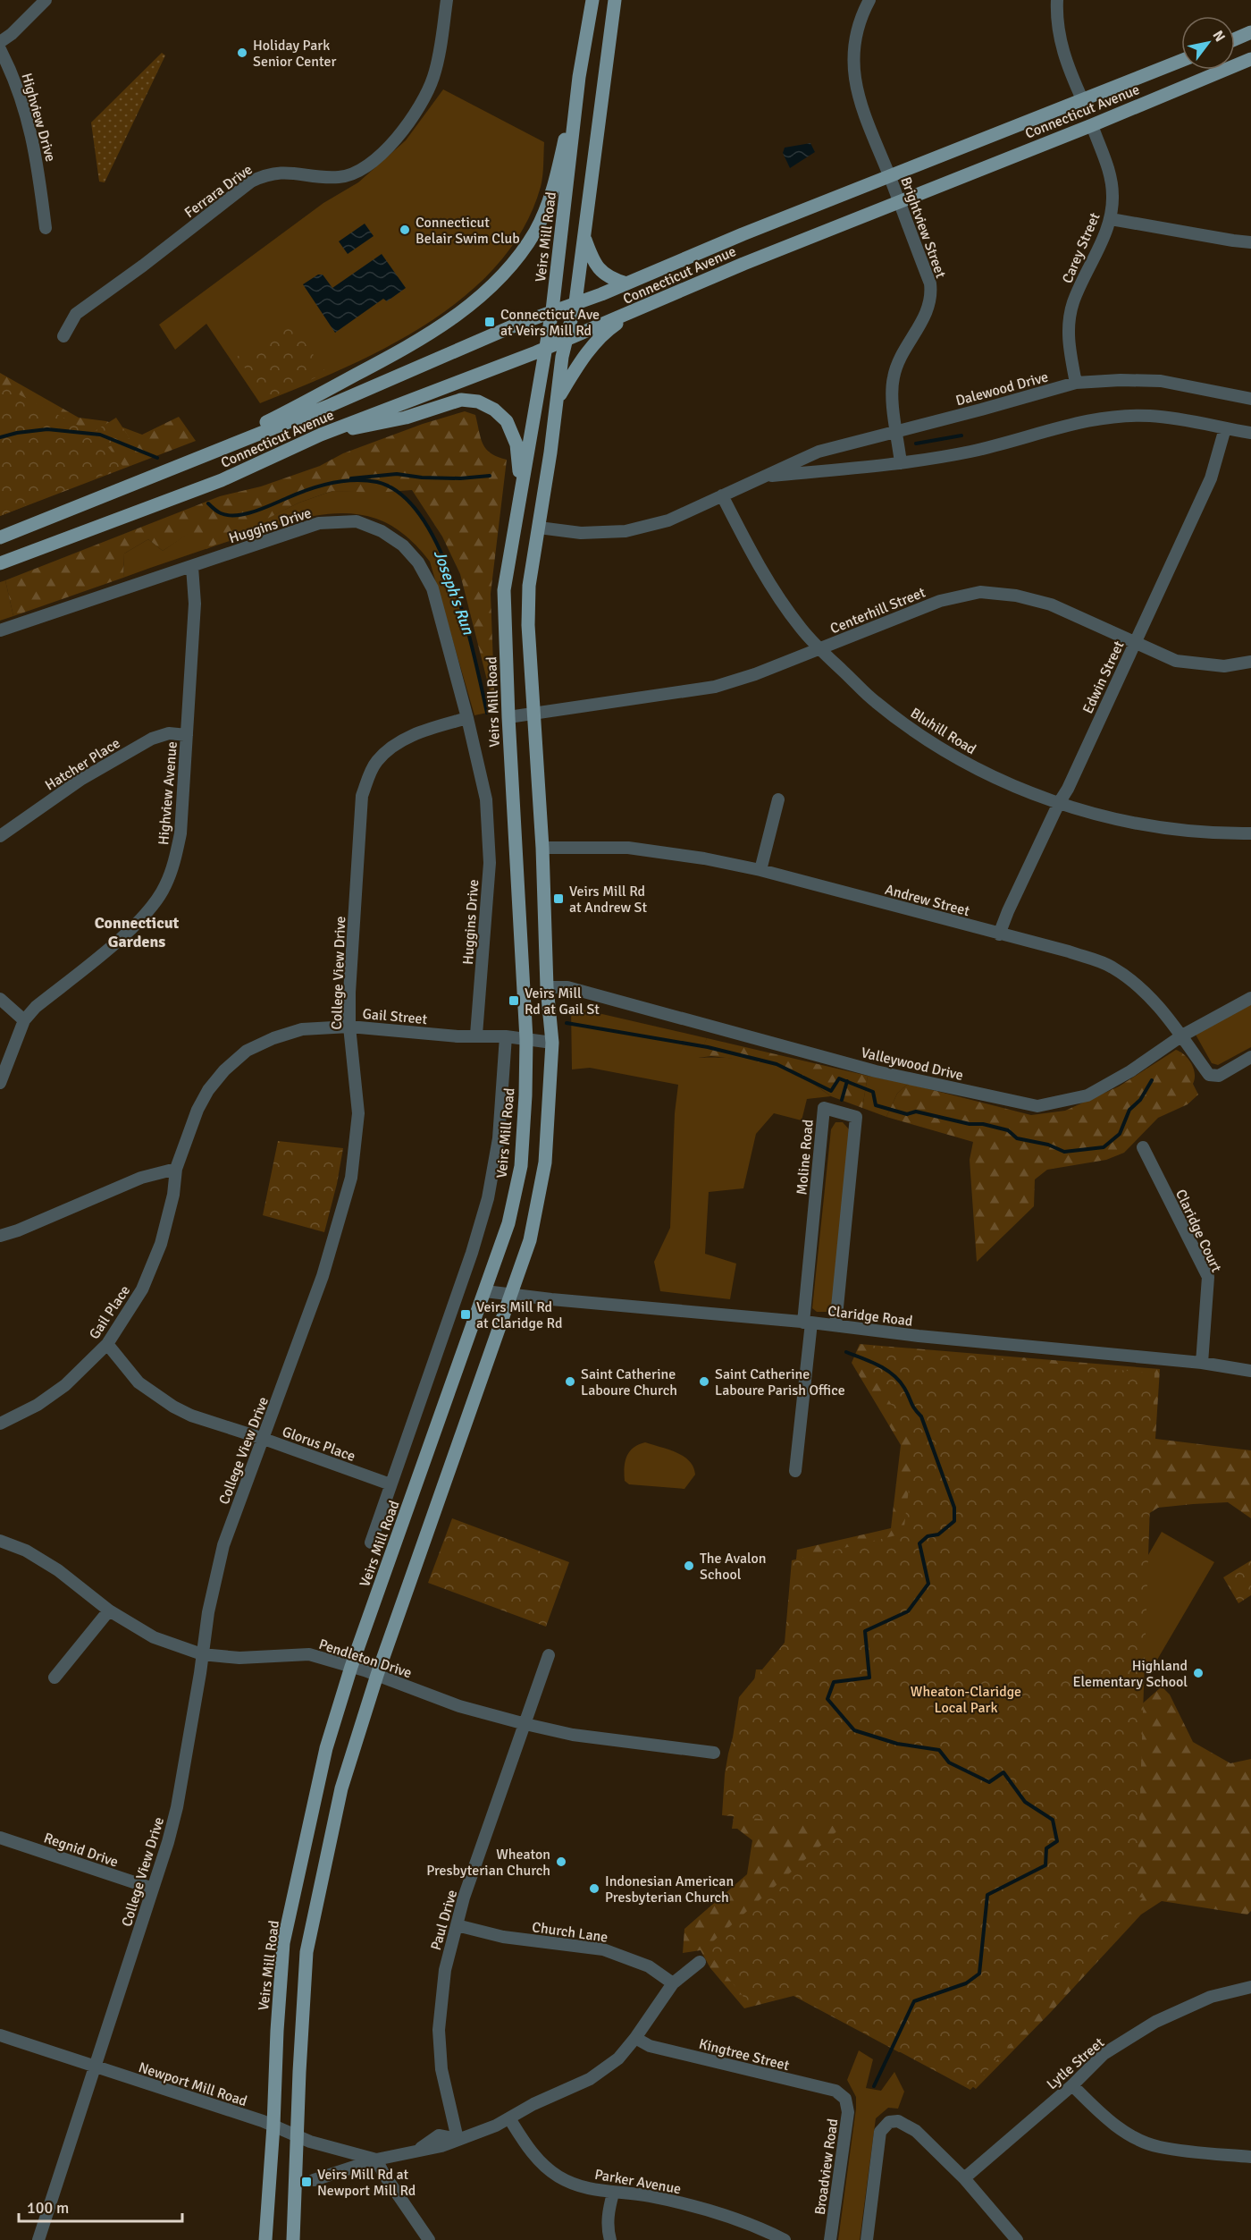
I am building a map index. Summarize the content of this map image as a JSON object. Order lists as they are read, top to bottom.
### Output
{
  "streets": {
    "main road": ["Connecticut Avenue", "Veirs Mill Road"],
    "street": [
      "Highview Drive",
      "Ferrara Drive",
      "Brightview Street",
      "Carey Street",
      "Dalewood Drive",
      "Huggins Drive",
      "Centerhill Street",
      "Edwin Street",
      "Bluhill Road",
      "Hatcher Place",
      "Highview Avenue",
      "Andrew Street",
      "College View Drive",
      "Gail Street",
      "Valleywood Drive",
      "Moline Road",
      "Claridge Court",
      "Gail Place",
      "Claridge Road",
      "Glorus Place",
      "Pendleton Drive",
      "Regnid Drive",
      "Paul Drive",
      "Church Lane",
      "Kingtree Street",
      "Lytle Street",
      "Newport Mill Road",
      "Broadview Road",
      "Parker Avenue"
    ]
  },
  "crossings": [
    ["Connecticut Avenue", "Brightview Street"],
    ["Connecticut Avenue", "Veirs Mill Road"],
    ["Connecticut Avenue", "Carey Street"],
    ["Brightview Street", "Dalewood Drive"],
    ["Veirs Mill Road", "Centerhill Street"],
    ["Veirs Mill Road", "Gail Street"],
    ["Veirs Mill Road", "Claridge Road"],
    ["Veirs Mill Road", "Glorus Place"],
    ["Veirs Mill Road", "Pendleton Drive"],
    ["Veirs Mill Road", "Newport Mill Road"],
    ["Carey Street", "Dalewood Drive"],
    ["Dalewood Drive", "Edwin Street"],
    ["Dalewood Drive", "Bluhill Road"],
    ["Huggins Drive", "Highview Avenue"],
    ["Huggins Drive", "College View Drive"],
    ["Huggins Drive", "Gail Street"],
    ["Centerhill Street", "Edwin Street"],
    ["Centerhill Street", "Bluhill Road"],
    ["Edwin Street", "Bluhill Road"],
    ["Edwin Street", "Andrew Street"],
    ["Hatcher Place", "Highview Avenue"],
    ["Andrew Street", "Valleywood Drive"],
    ["College View Drive", "Gail Street"],
    ["College View Drive", "Glorus Place"],
    ["College View Drive", "Pendleton Drive"],
    ["College View Drive", "Regnid Drive"],
    ["College View Drive", "Newport Mill Road"],
    ["Gail Street", "Gail Place"],
    ["Moline Road", "Claridge Road"],
    ["Claridge Court", "Claridge Road"],
    ["Gail Place", "Glorus Place"],
    ["Pendleton Drive", "Paul Drive"],
    ["Paul Drive", "Church Lane"],
    ["Paul Drive", "Newport Mill Road"],
    ["Church Lane", "Newport Mill Road"],
    ["Kingtree Street", "Newport Mill Road"],
    ["Kingtree Street", "Broadview Road"],
    ["Newport Mill Road", "Parker Avenue"]
  ],
  "districts": ["Connecticut Gardens"],
  "water": ["Joseph's Run"],
  "parks": ["Wheaton-Claridge Local Park"],
  "places": {
    "other": [
      "Holiday Park Senior Center",
      "Connecticut Belair Swim Club",
      "Saint Catherine Laboure Church",
      "Saint Catherine Laboure Parish Office",
      "The Avalon School",
      "Highland Elementary School",
      "Wheaton Presbyterian Church",
      "Indonesian American Presbyterian Church"
    ],
    "transit": [
      "Connecticut Ave at Veirs Mill Rd",
      "Veirs Mill Rd at Andrew St",
      "Veirs Mill Rd at Gail St",
      "Veirs Mill Rd at Claridge Rd",
      "Veirs Mill Rd at Newport Mill Rd"
    ]
  },
  "scale_bar": "100 m",
  "north": "top right"
}
